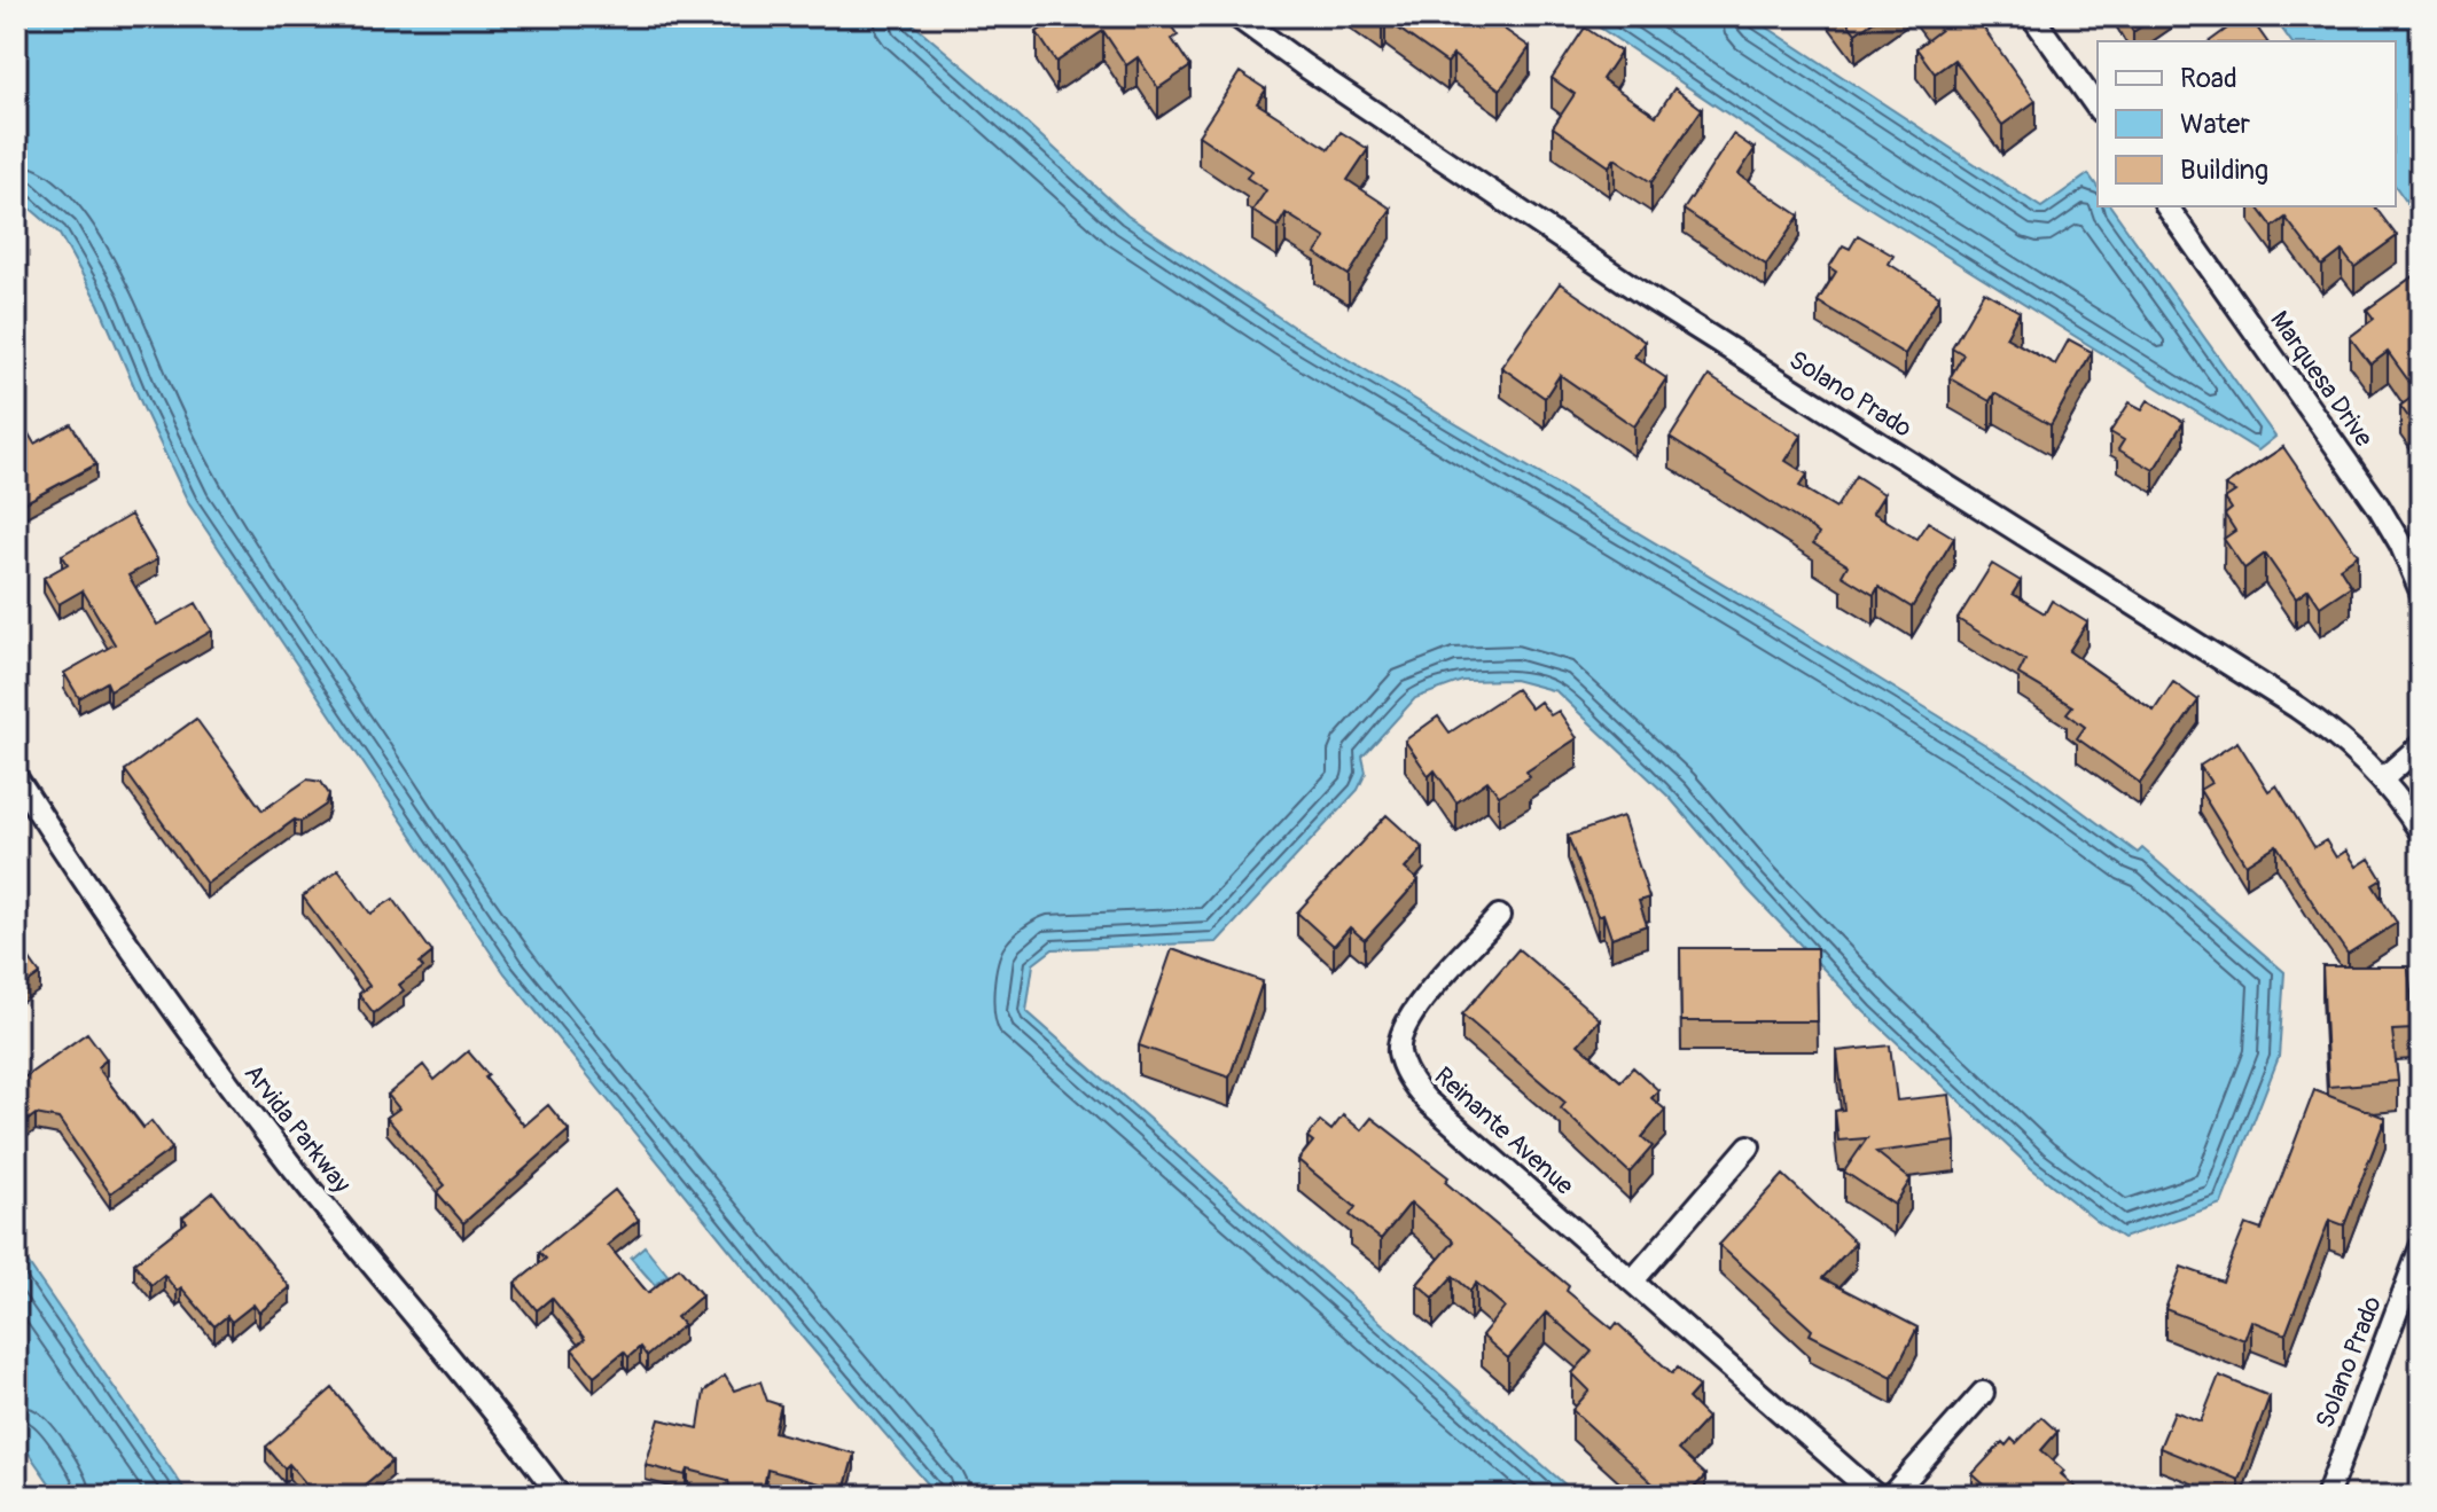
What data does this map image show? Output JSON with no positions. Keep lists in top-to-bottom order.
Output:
{
  "streets": {
    "street": [
      "Marquesa Drive",
      "Solano Prado",
      "Arvida Parkway",
      "Reinante Avenue"
    ]
  },
  "legend": ["Road", "Water", "Building"]
}
